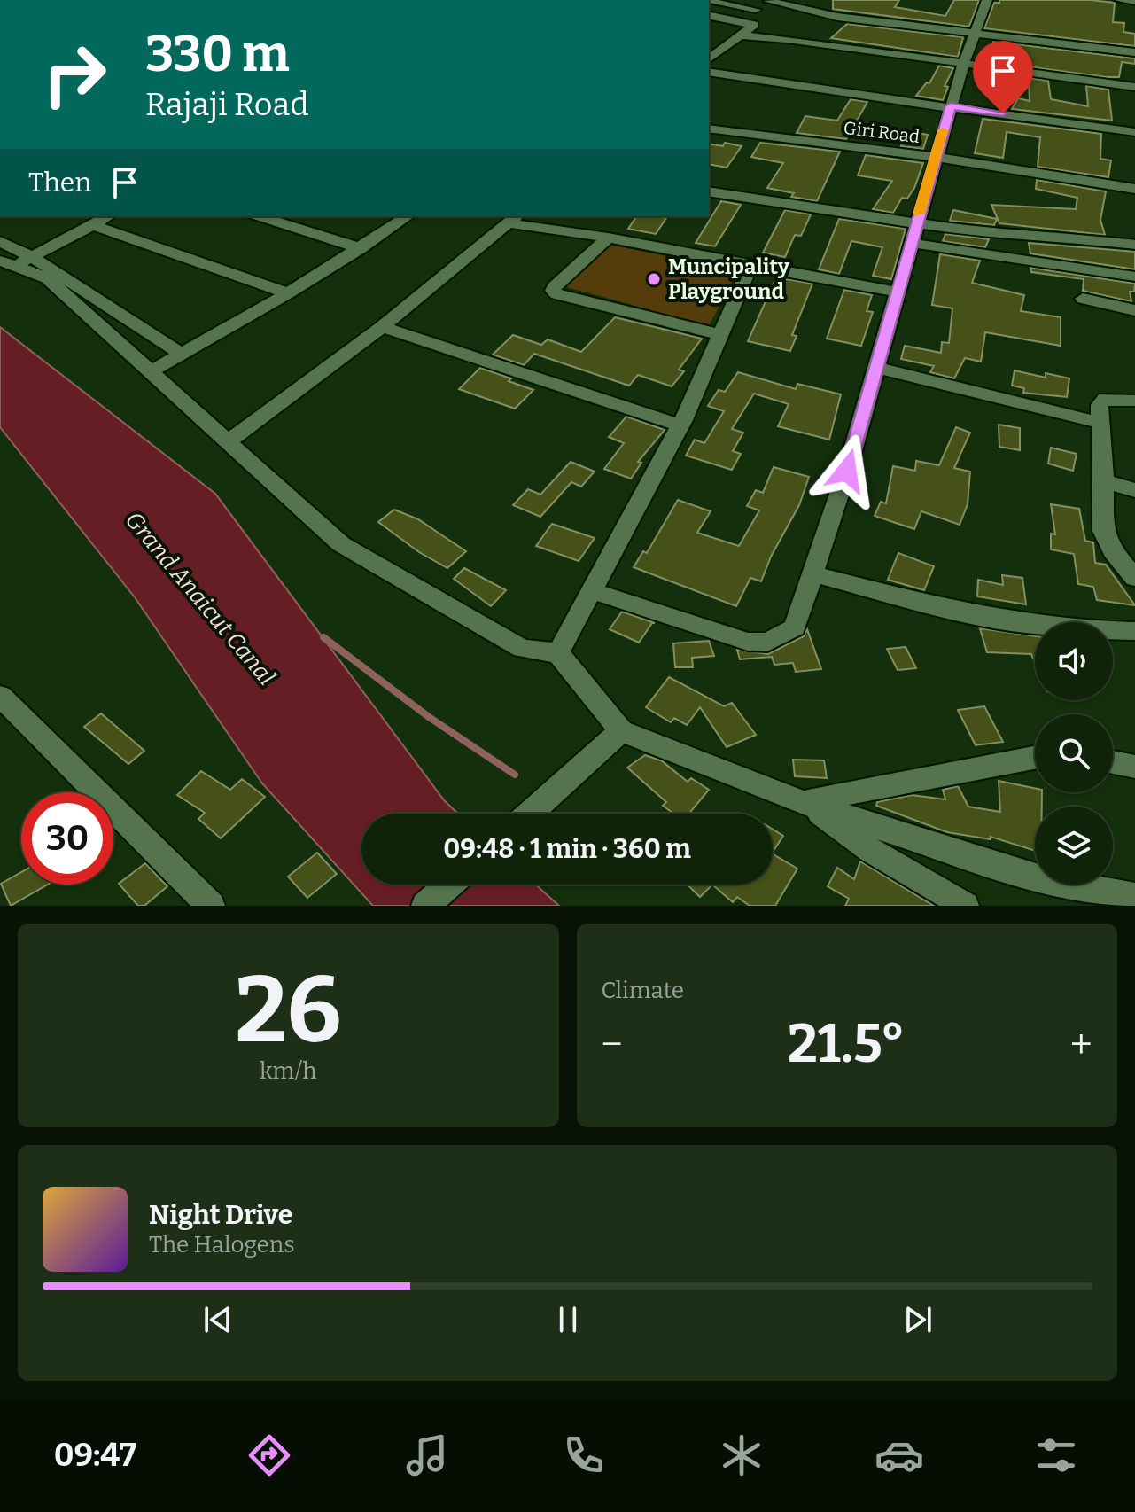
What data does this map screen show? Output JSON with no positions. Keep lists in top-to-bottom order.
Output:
{
  "streets": {
    "street": ["Giri Road"]
  },
  "water": ["Grand Anaicut Canal"],
  "places": ["Muncipality Playground"],
  "page": {
    "turn": ["330 m", "Rajaji Road"],
    "then": "Then",
    "limit": "30",
    "trip": "09:48 · 1 min · 360 m",
    "tile": [
      ["26", "km/h"],
      "Climate"
    ],
    "heat": ["−", "21.5°", "+"],
    "song": ["Night Drive", "The Halogens"],
    "tabs": "09:47"
  }
}
